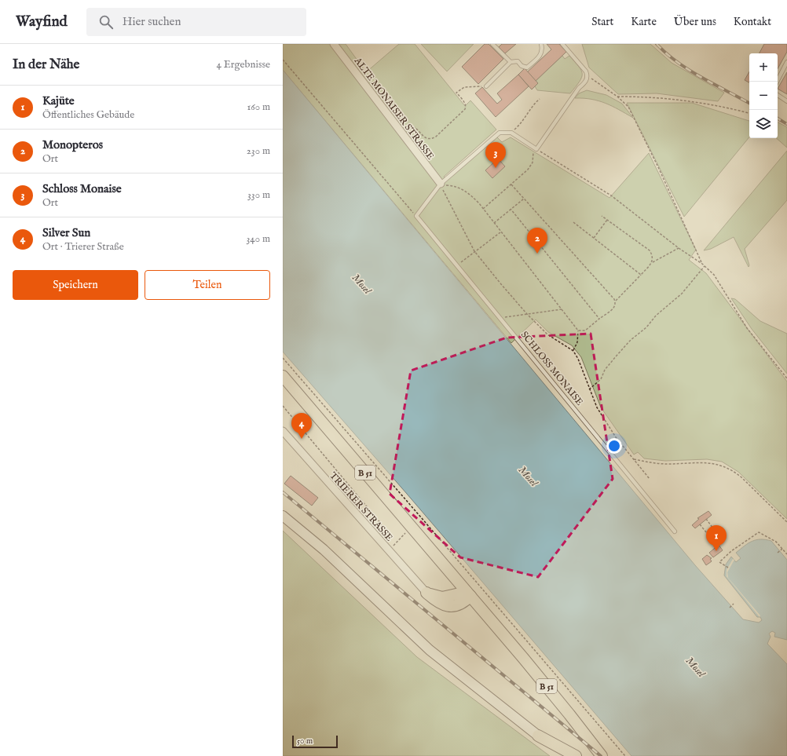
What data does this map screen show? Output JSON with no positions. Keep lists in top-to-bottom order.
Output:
{
  "streets": {
    "main road": ["B 51"],
    "street": ["ALTE MONAISER STRASSE", "TRIERER STRASSE"],
    "lane": ["SCHLOSS MONAISE"]
  },
  "water": ["Mosel"],
  "scale_bar": "50 m",
  "page": {
    "header": "Wayfind",
    "search": "Hier suchen",
    "nav": [
      "Start",
      "Karte",
      "Über uns",
      "Kontakt"
    ],
    "heading": ["In der Nähe", "4 Ergebnisse"],
    "map_buttons": ["+", "−"],
    "list": [
      {
        "mark": "1",
        "name": "Kajüte",
        "note": "Öffentliches Gebäude",
        "value": "160 m"
      },
      {
        "mark": "2",
        "name": "Monopteros",
        "note": "Ort",
        "value": "230 m"
      },
      {
        "mark": "3",
        "name": "Schloss Monaise",
        "note": "Ort",
        "value": "330 m"
      },
      {
        "mark": "4",
        "name": "Silver Sun",
        "note": "Ort · Trierer Straße",
        "value": "340 m"
      }
    ],
    "pins": [
      "3",
      "2",
      "4",
      "1"
    ],
    "buttons": ["Speichern", "Teilen"],
    "scale": "50 m"
  }
}
